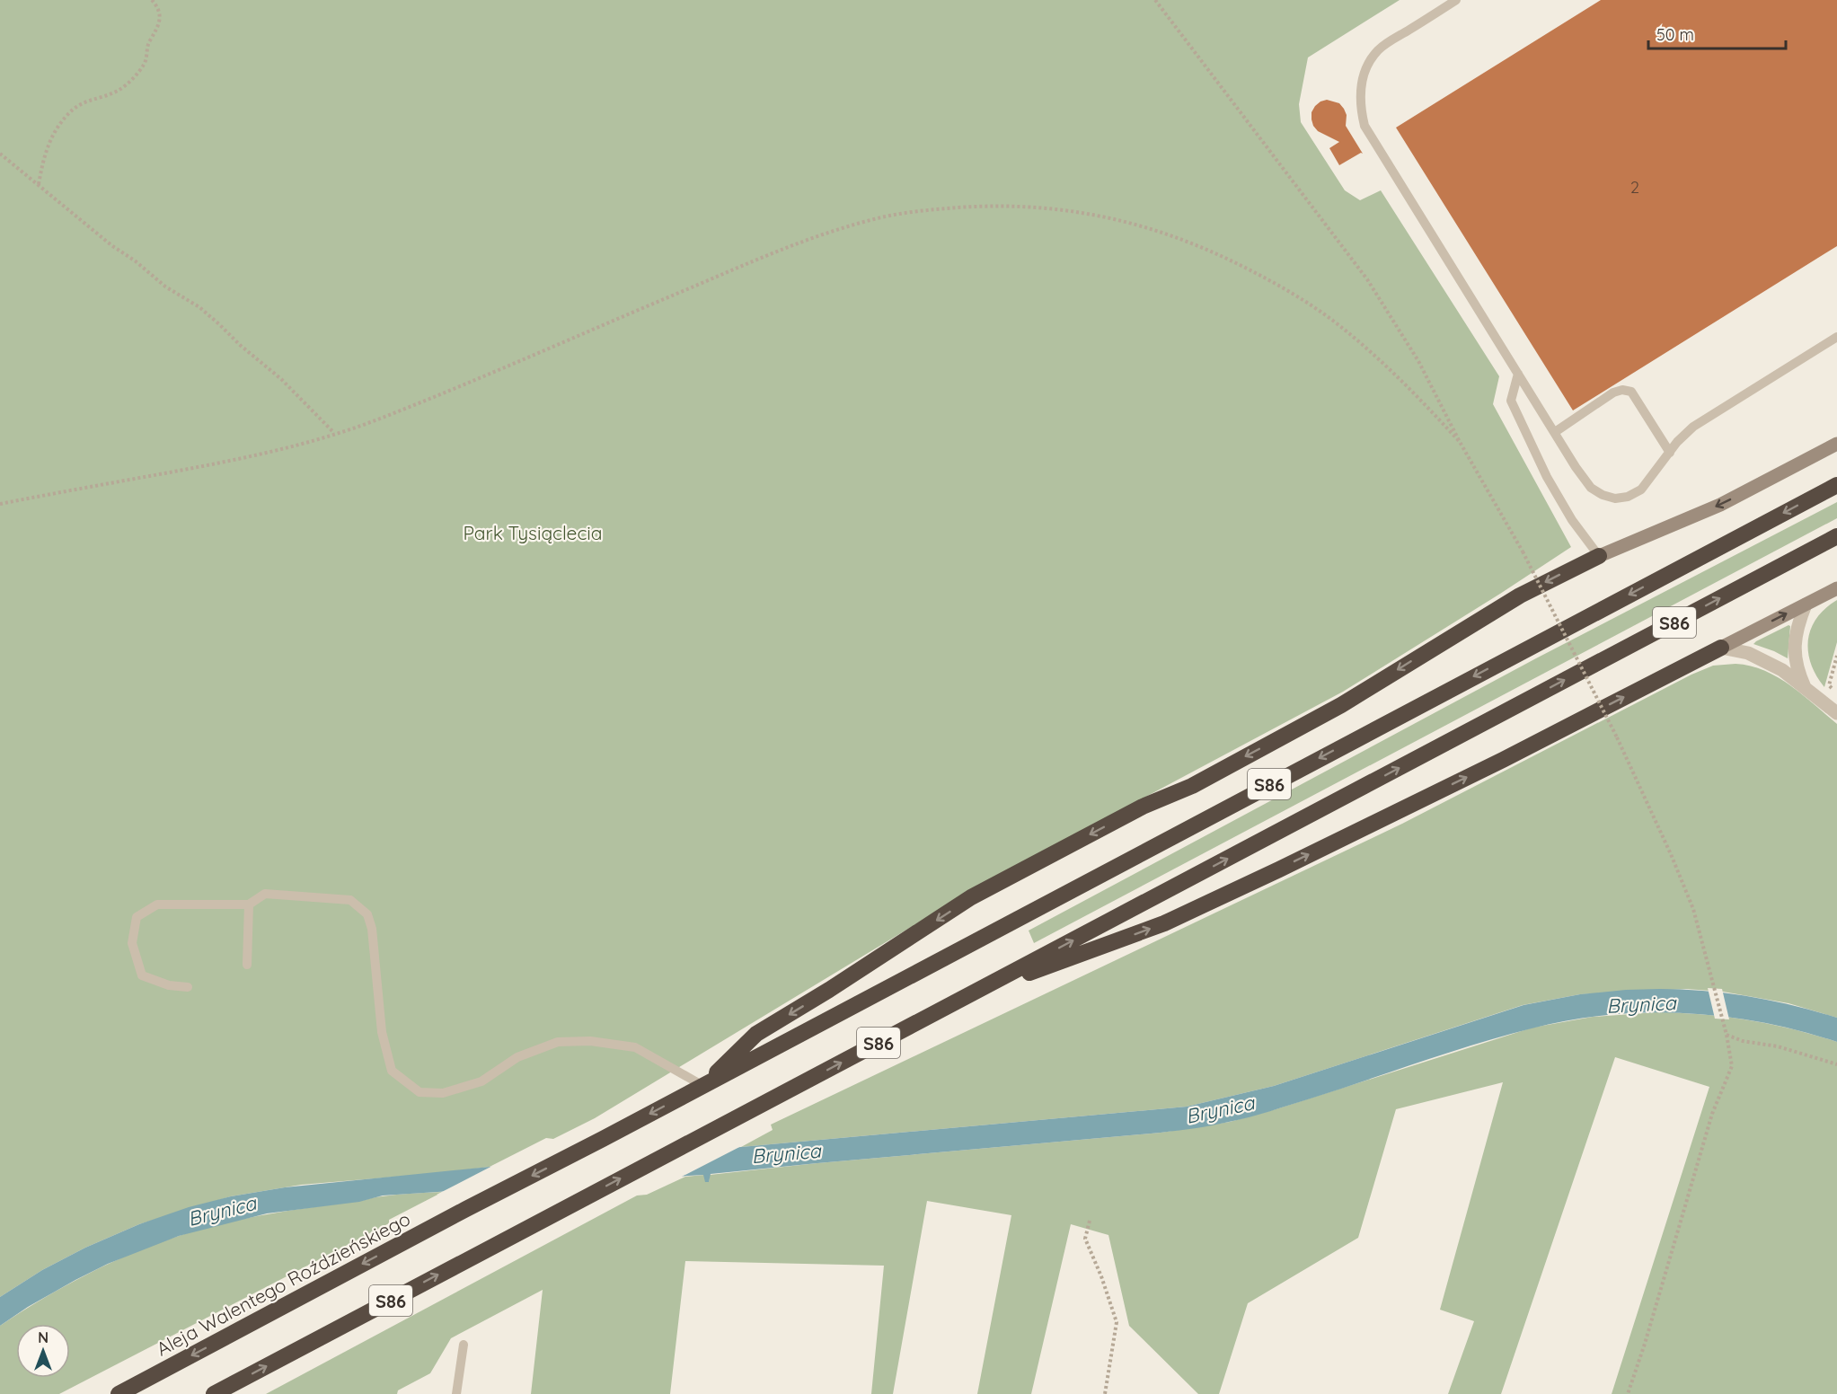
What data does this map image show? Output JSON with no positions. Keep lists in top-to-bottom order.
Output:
{
  "streets": {
    "highway": ["S86", "Aleja Walentego Roździeńskiego"]
  },
  "crossings": [
    ["S86", "Aleja Walentego Roździeńskiego"]
  ],
  "water": ["Brynica"],
  "parks": ["Park Tysiąclecia"],
  "house_numbers": ["2"],
  "scale_bar": "50 m",
  "north": "top"
}
